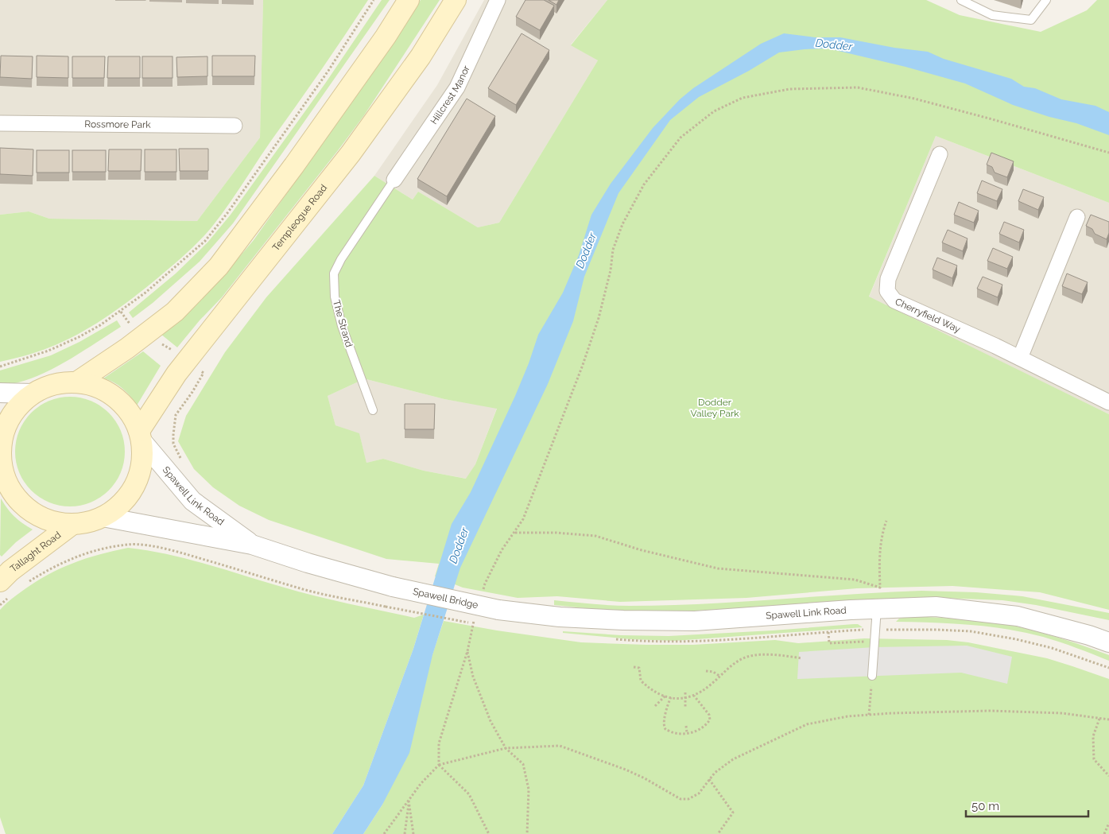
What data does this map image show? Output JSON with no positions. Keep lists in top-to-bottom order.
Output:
{
  "streets": {
    "main road": ["Templeogue Road", "Tallaght Road"],
    "street": [
      "Hillcrest Manor",
      "Rossmore Park",
      "Cherryfield Way",
      "Spawell Link Road",
      "Spawell Bridge"
    ],
    "lane": ["The Strand"]
  },
  "crossings": [
    ["Hillcrest Manor", "The Strand"],
    ["Templeogue Road", "Spawell Link Road"],
    ["Templeogue Road", "Tallaght Road"],
    ["Spawell Link Road", "Tallaght Road"],
    ["Spawell Link Road", "Spawell Bridge"]
  ],
  "water": ["Dodder"],
  "parks": ["Dodder Valley Park"],
  "scale_bar": "50 m"
}
